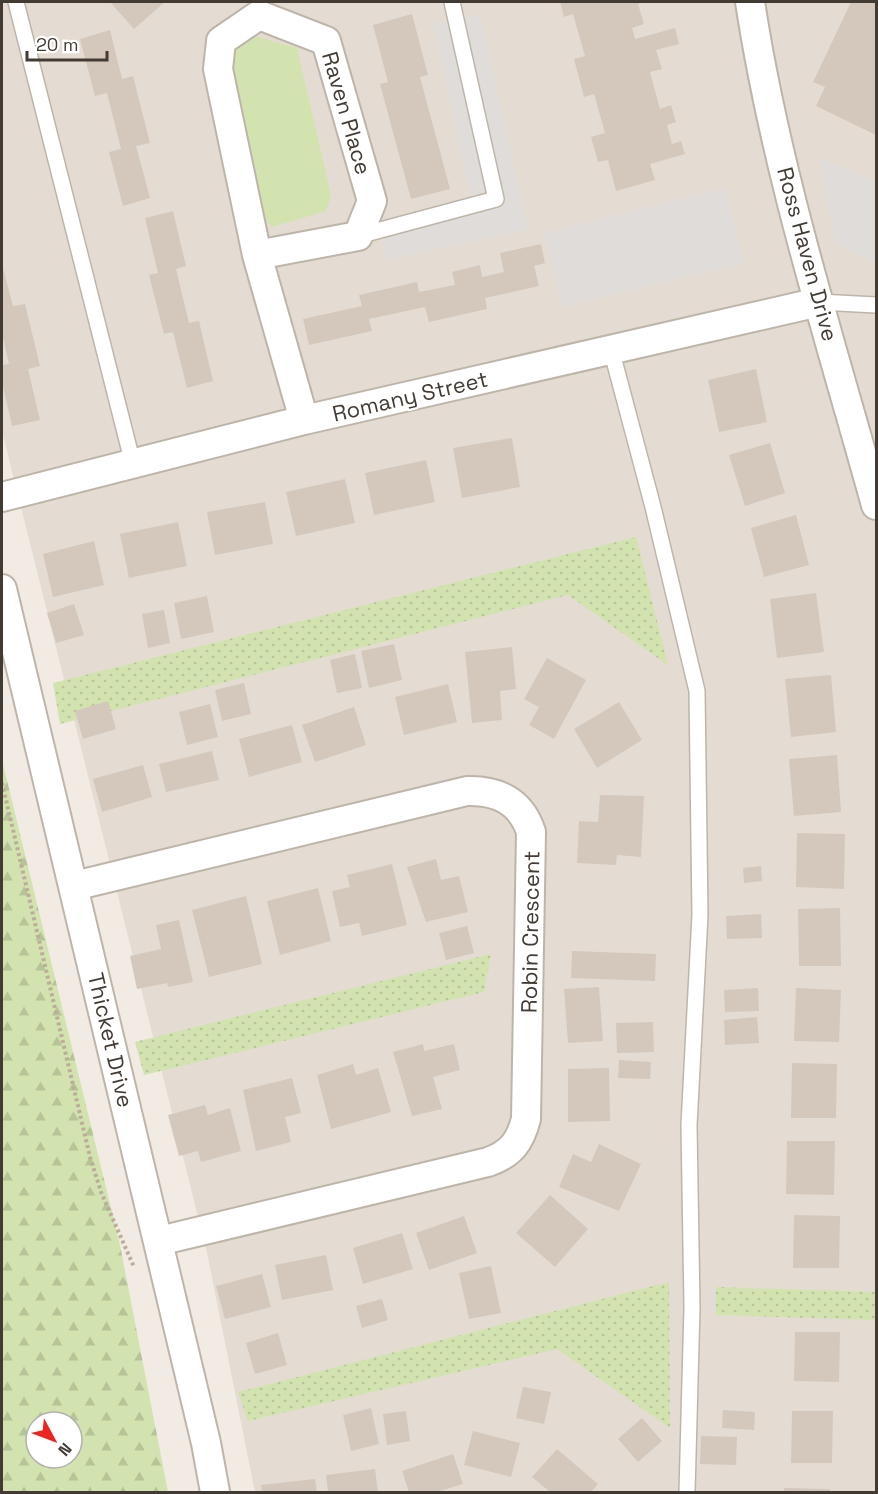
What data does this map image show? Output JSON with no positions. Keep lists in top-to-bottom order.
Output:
{
  "streets": {
    "street": [
      "Raven Place",
      "Ross Haven Drive",
      "Romany Street",
      "Robin Crescent",
      "Thicket Drive"
    ]
  },
  "crossings": [
    ["Raven Place", "Romany Street"],
    ["Ross Haven Drive", "Romany Street"],
    ["Robin Crescent", "Thicket Drive"]
  ],
  "scale_bar": "20 m",
  "north": "bottom right"
}
